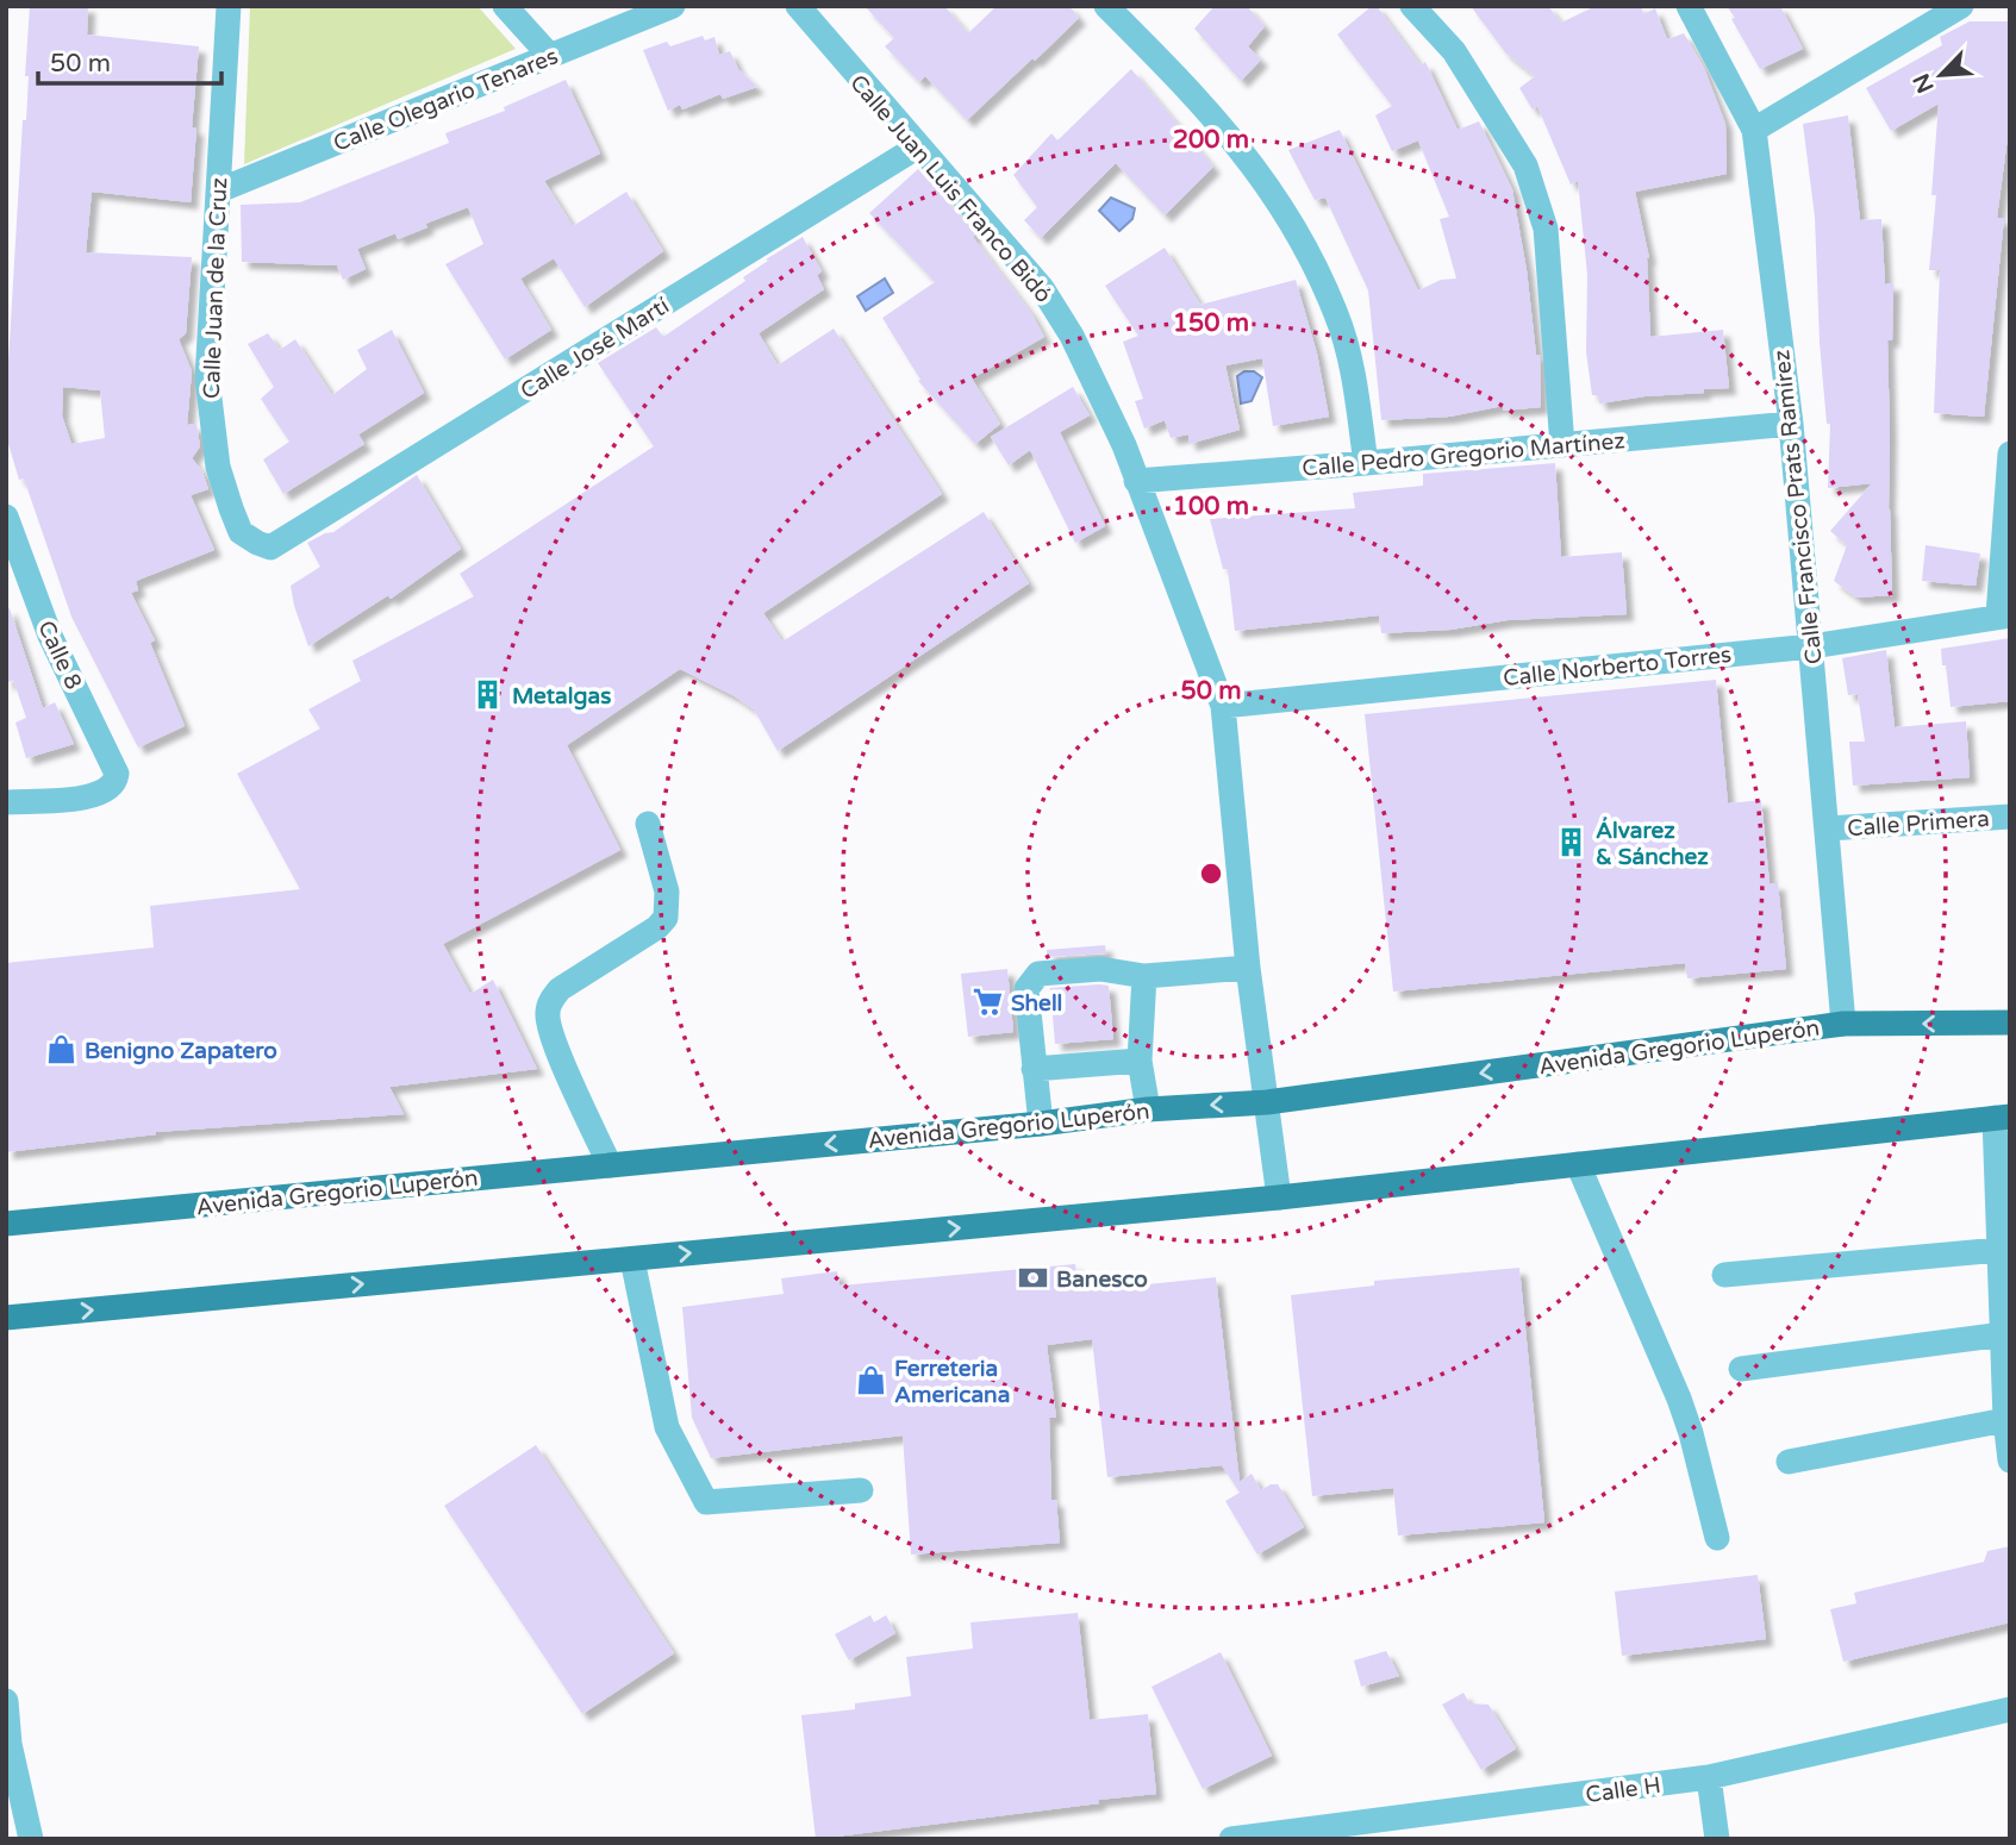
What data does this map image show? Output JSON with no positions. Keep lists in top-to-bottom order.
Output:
{
  "streets": {
    "main road": ["Avenida Gregorio Luperón"],
    "street": [
      "Calle Olegario Tenares",
      "Calle Juan Luis Franco Bidó",
      "Calle Juan de la Cruz",
      "Calle José Martí",
      "Calle Pedro Gregorio Martínez",
      "Calle Francisco Prats Ramírez",
      "Calle 8",
      "Calle Norberto Torres",
      "Calle Primera",
      "Calle H"
    ]
  },
  "crossings": [
    ["Calle Olegario Tenares", "Calle Juan de la Cruz"],
    ["Calle Juan Luis Franco Bidó", "Calle José Martí"],
    ["Calle Juan Luis Franco Bidó", "Calle Pedro Gregorio Martínez"],
    ["Calle Juan Luis Franco Bidó", "Calle Norberto Torres"],
    ["Calle Juan Luis Franco Bidó", "Avenida Gregorio Luperón"],
    ["Calle Juan de la Cruz", "Calle José Martí"],
    ["Calle Pedro Gregorio Martínez", "Calle Francisco Prats Ramírez"],
    ["Calle Francisco Prats Ramírez", "Calle Norberto Torres"],
    ["Calle Francisco Prats Ramírez", "Calle Primera"],
    ["Calle Francisco Prats Ramírez", "Avenida Gregorio Luperón"]
  ],
  "places": {
    "building": ["Metalgas", "Álvarez & Sánchez"],
    "supermarket": ["Shell"],
    "shop": ["Benigno Zapatero", "Ferreteria Americana"],
    "bank": ["Banesco"]
  },
  "scale_bar": "50 m",
  "north": "bottom left",
  "rings": [
    "200 m",
    "150 m",
    "100 m",
    "50 m"
  ]
}
